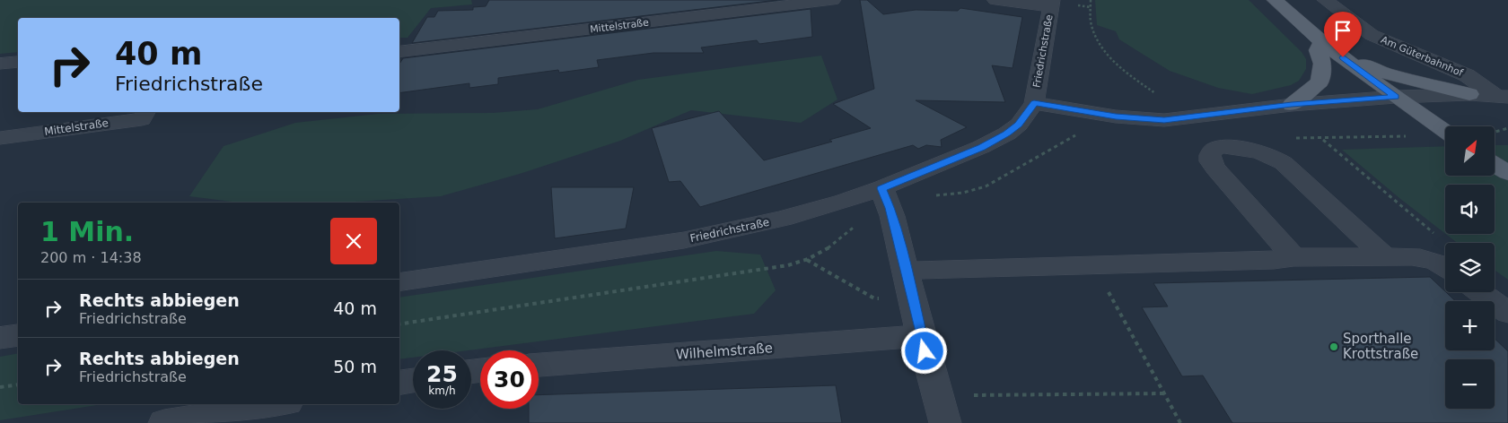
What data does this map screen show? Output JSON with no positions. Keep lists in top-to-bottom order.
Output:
{
  "streets": {
    "street": [
      "Mittelstraße",
      "Friedrichstraße",
      "Am Güterbahnhof",
      "Wilhelmstraße"
    ]
  },
  "crossings": [
    ["Friedrichstraße", "Am Güterbahnhof"]
  ],
  "places": ["Sporthalle Krottstraße"],
  "north": "top right",
  "page": {
    "turn": ["40 m", "Friedrichstraße"],
    "map_buttons": ["+", "−"],
    "heading": ["1 Min.", "200 m · 14:38"],
    "list": [
      {
        "name": "Rechts abbiegen",
        "note": "Friedrichstraße",
        "value": "40 m"
      },
      {
        "name": "Rechts abbiegen",
        "note": "Friedrichstraße",
        "value": "50 m"
      }
    ],
    "speed": "25 km/h",
    "limit": "30"
  }
}
